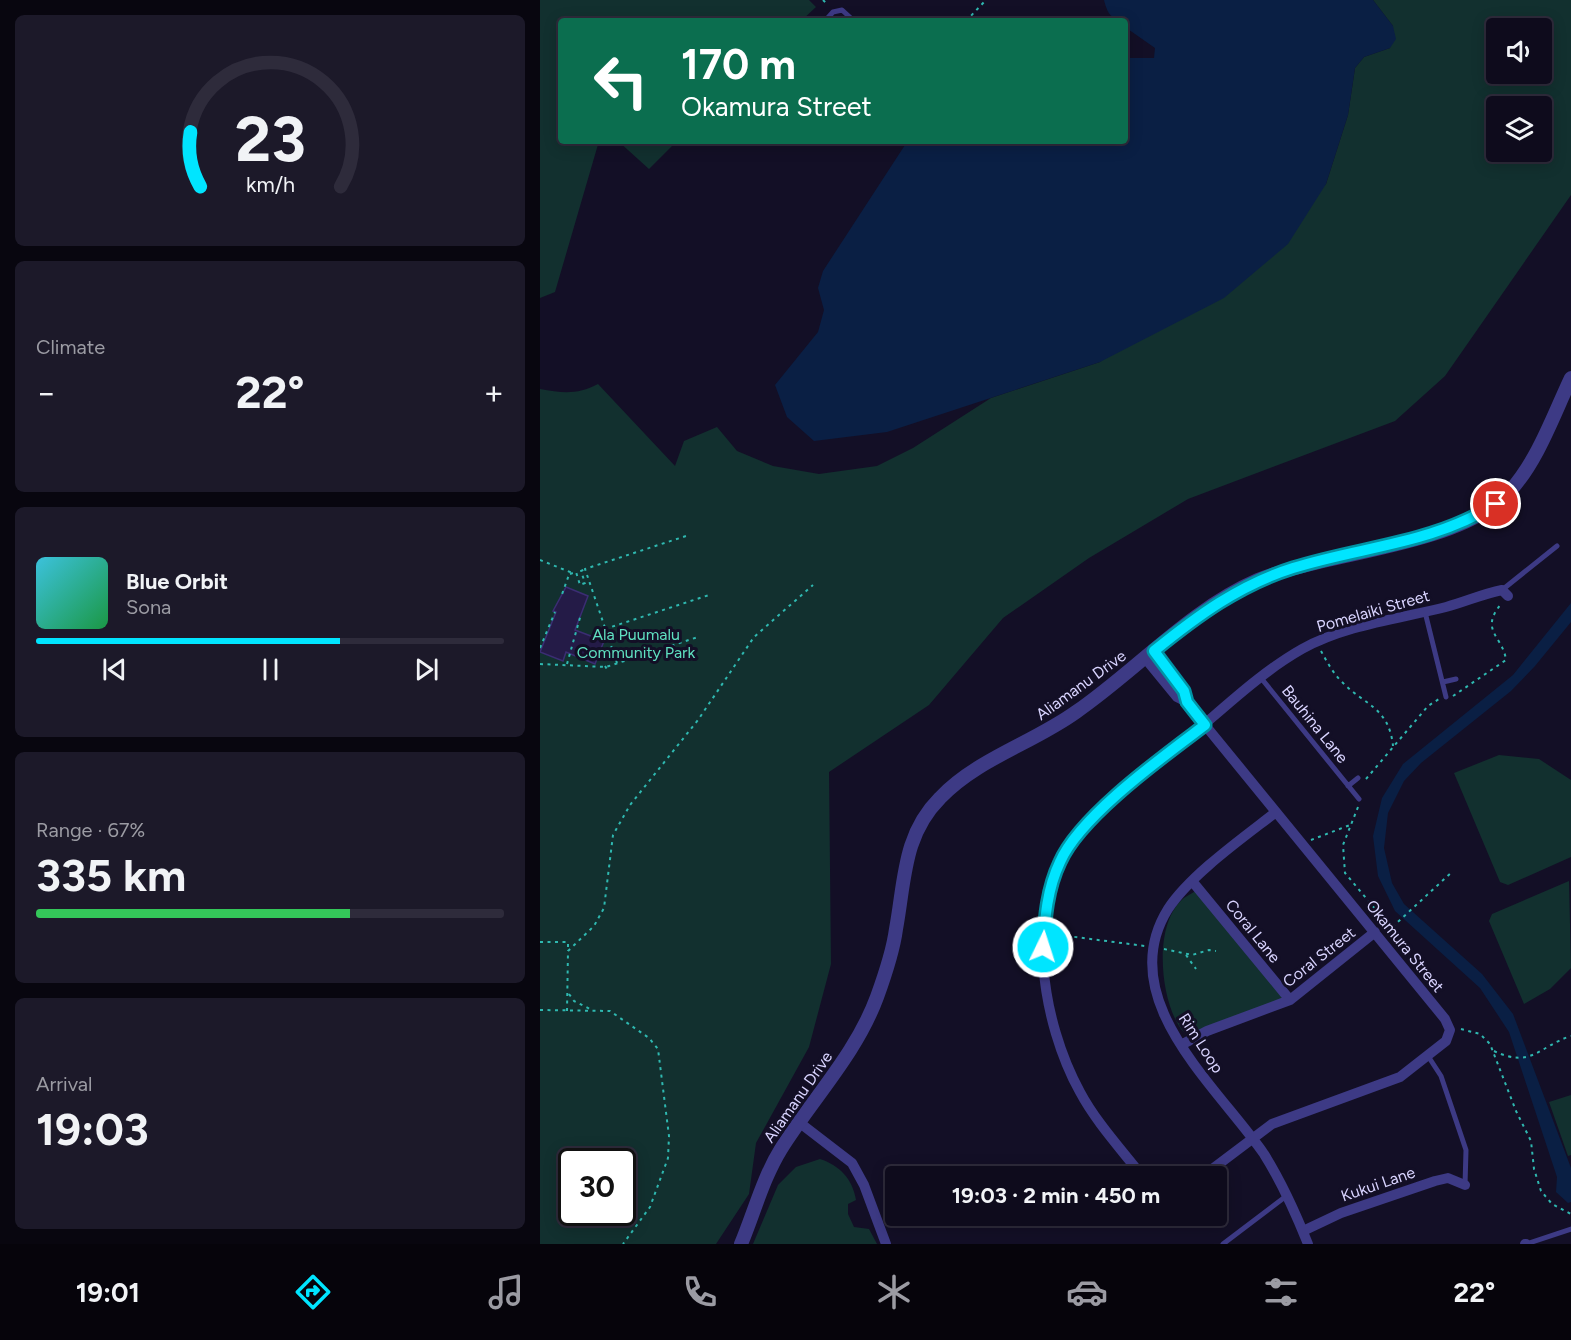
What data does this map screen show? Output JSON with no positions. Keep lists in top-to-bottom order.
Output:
{
  "streets": {
    "street": [
      "Pomelaiki Street",
      "Aliamanu Drive",
      "Coral Lane",
      "Okamura Street",
      "Coral Street",
      "Rim Loop",
      "Kukui Lane"
    ],
    "lane": ["Bauhina Lane"]
  },
  "crossings": [
    ["Pomelaiki Street", "Bauhina Lane"],
    ["Pomelaiki Street", "Okamura Street"],
    ["Aliamanu Drive", "Okamura Street"],
    ["Coral Lane", "Coral Street"],
    ["Coral Lane", "Rim Loop"],
    ["Okamura Street", "Coral Street"],
    ["Okamura Street", "Rim Loop"],
    ["Coral Street", "Rim Loop"],
    ["Rim Loop", "Kukui Lane"]
  ],
  "parks": ["Ala Puumalu Community Park"],
  "page": {
    "turn": ["170 m", "Okamura Street"],
    "tile": [
      "Climate",
      ["Range · 67%", "335 km"],
      ["Arrival", "19:03"]
    ],
    "heat": ["−", "22°", "+"],
    "song": ["Blue Orbit", "Sona"],
    "limit": "30",
    "trip": "19:03 · 2 min · 450 m",
    "tabs": ["19:01", "22°"],
    "gauge": ["23", "km/h"]
  }
}
